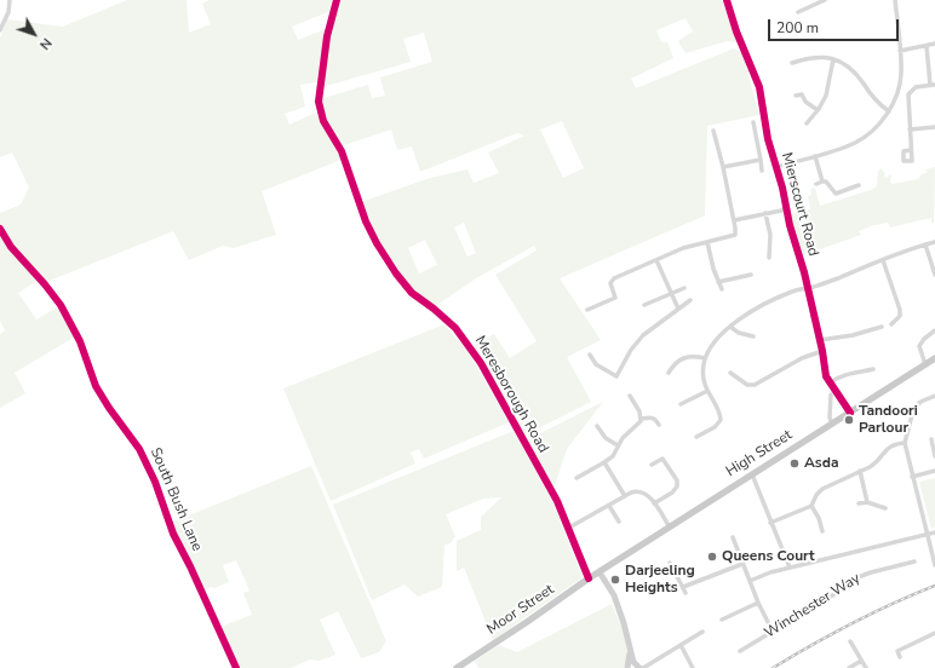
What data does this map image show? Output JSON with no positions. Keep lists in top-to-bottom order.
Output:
{
  "streets": {
    "main road": ["High Street", "Moor Street"],
    "street": [
      "Mierscourt Road",
      "Meresborough Road",
      "South Bush Lane",
      "Winchester Way"
    ]
  },
  "crossings": [
    ["Mierscourt Road", "High Street"],
    ["Meresborough Road", "Moor Street"],
    ["High Street", "Moor Street"]
  ],
  "places": [
    "Tandoori Parlour",
    "Asda",
    "Queens Court",
    "Darjeeling Heights"
  ],
  "scale_bar": "200 m",
  "north": "bottom right"
}
